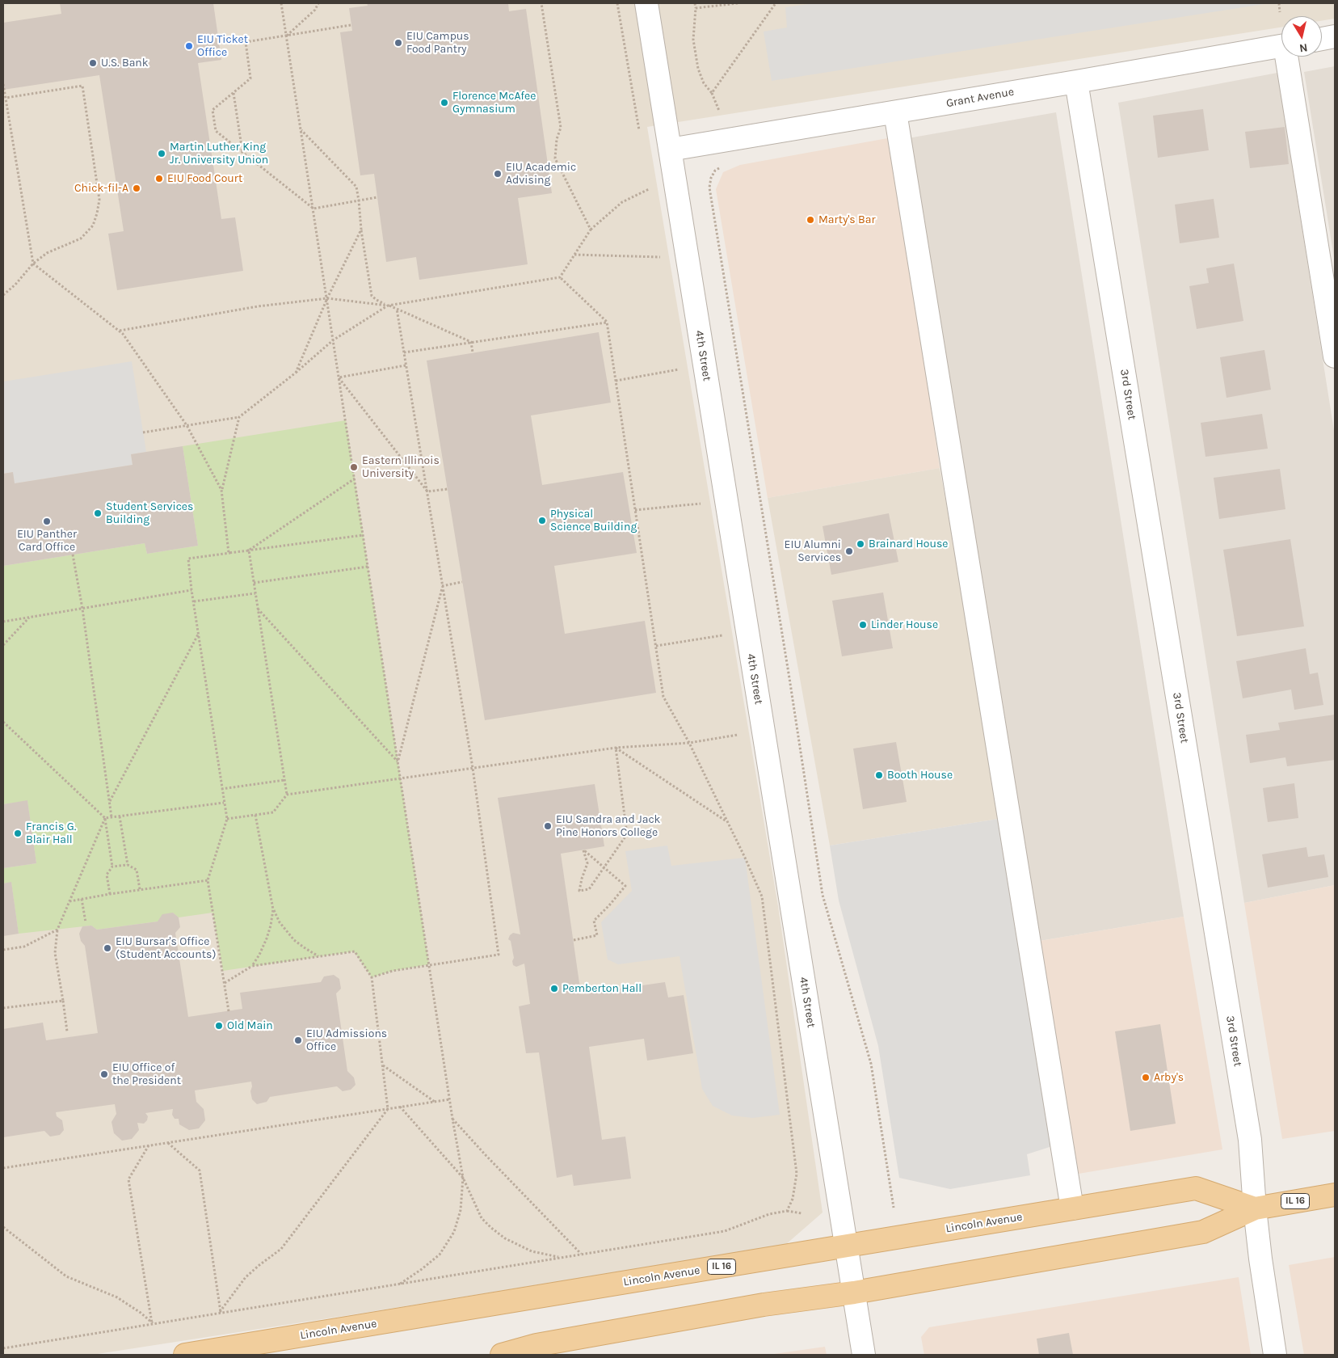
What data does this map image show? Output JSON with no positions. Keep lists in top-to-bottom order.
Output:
{
  "streets": {
    "main road": ["IL 16", "Lincoln Avenue"],
    "street": ["Grant Avenue", "4th Street", "3rd Street"]
  },
  "crossings": [
    ["Grant Avenue", "4th Street"],
    ["Grant Avenue", "3rd Street"],
    ["4th Street", "Lincoln Avenue"],
    ["3rd Street", "Lincoln Avenue"]
  ],
  "places": [
    "EIU Campus Food Pantry",
    "EIU Ticket Office",
    "U.S. Bank",
    "Florence McAfee Gymnasium",
    "Martin Luther King Jr. University Union",
    "EIU Academic Advising",
    "EIU Food Court",
    "Chick-fil-A",
    "Marty's Bar",
    "Eastern Illinois University",
    "Student Services Building",
    "Physical Science Building",
    "EIU Panther Card Office",
    "Brainard House",
    "EIU Alumni Services",
    "Linder House",
    "Booth House",
    "EIU Sandra and Jack Pine Honors College",
    "Francis G. Blair Hall",
    "EIU Bursar's Office (Student Accounts)",
    "Pemberton Hall",
    "Old Main",
    "EIU Admissions Office",
    "EIU Office of the President",
    "Arby's"
  ],
  "north": "bottom"
}
